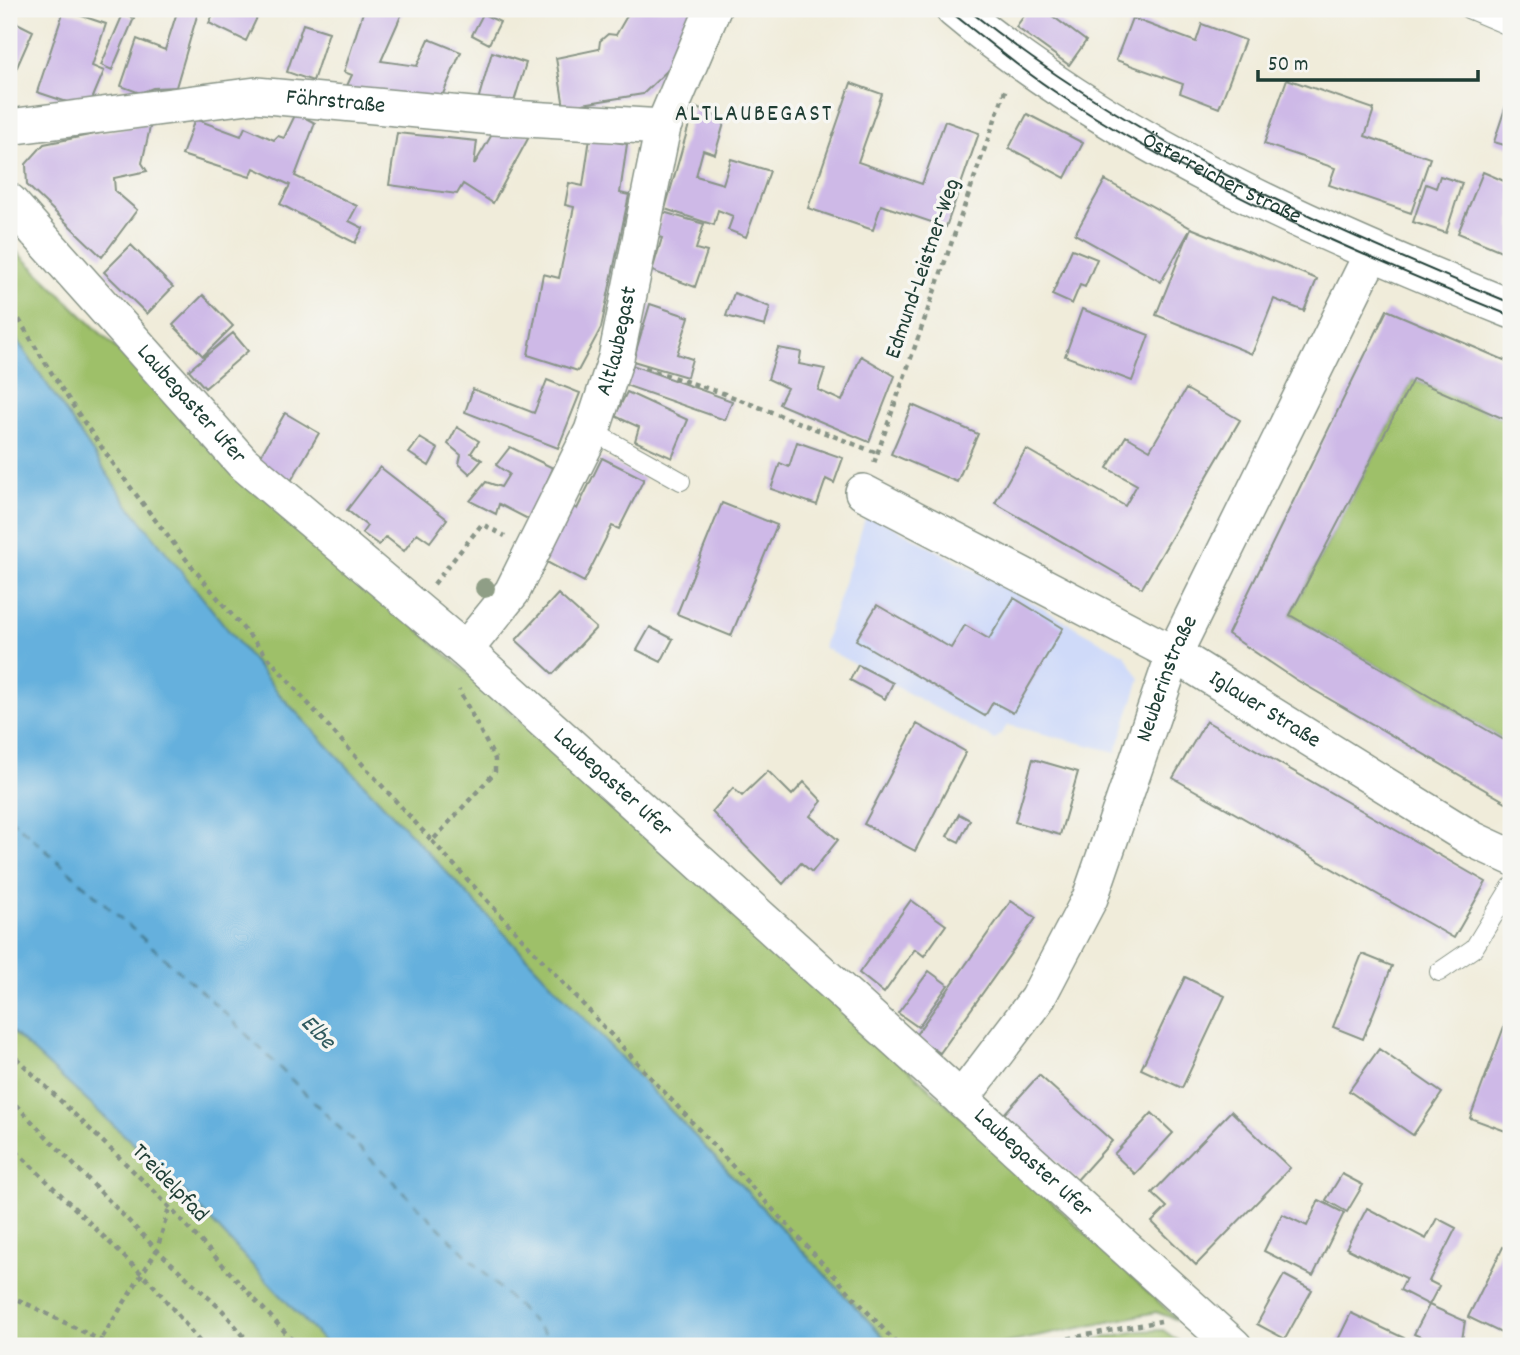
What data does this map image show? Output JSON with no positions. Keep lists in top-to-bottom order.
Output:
{
  "streets": {
    "main road": ["Österreicher Straße"],
    "street": [
      "Fährstraße",
      "Altlaubegast",
      "Laubegaster Ufer",
      "Neuberinstraße",
      "Iglauer Straße"
    ],
    "path": ["Edmund-Leistner-Weg", "Treidelpfad"]
  },
  "crossings": [
    ["Fährstraße", "Altlaubegast"],
    ["Österreicher Straße", "Edmund-Leistner-Weg"],
    ["Österreicher Straße", "Neuberinstraße"],
    ["Edmund-Leistner-Weg", "Iglauer Straße"],
    ["Altlaubegast", "Laubegaster Ufer"],
    ["Laubegaster Ufer", "Neuberinstraße"],
    ["Neuberinstraße", "Iglauer Straße"]
  ],
  "districts": ["ALTLAUBEGAST"],
  "water": ["Elbe"],
  "scale_bar": "50 m"
}
